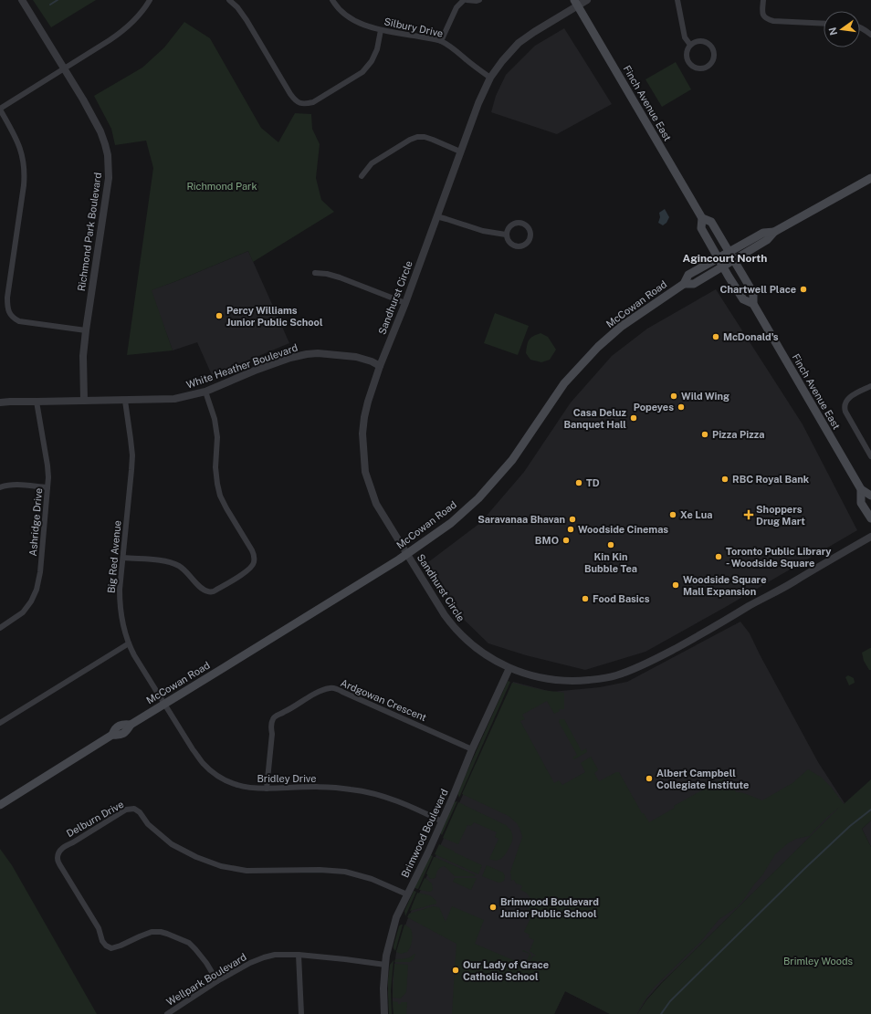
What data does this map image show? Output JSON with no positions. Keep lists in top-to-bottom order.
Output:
{
  "streets": {
    "main road": ["Finch Avenue East", "McCowan Road"],
    "street": [
      "Silbury Drive",
      "Richmond Park Boulevard",
      "Sandhurst Circle",
      "White Heather Boulevard",
      "Ashridge Drive",
      "Big Red Avenue",
      "Ardgowan Crescent",
      "Bridley Drive",
      "Delburn Drive",
      "Brimwood Boulevard",
      "Wellpark Boulevard"
    ]
  },
  "crossings": [
    ["Silbury Drive", "Sandhurst Circle"],
    ["Finch Avenue East", "Sandhurst Circle"],
    ["Finch Avenue East", "McCowan Road"],
    ["Richmond Park Boulevard", "White Heather Boulevard"],
    ["Sandhurst Circle", "McCowan Road"],
    ["Sandhurst Circle", "White Heather Boulevard"],
    ["Sandhurst Circle", "Brimwood Boulevard"],
    ["McCowan Road", "Big Red Avenue"],
    ["McCowan Road", "Bridley Drive"],
    ["White Heather Boulevard", "Ashridge Drive"],
    ["White Heather Boulevard", "Big Red Avenue"],
    ["Big Red Avenue", "Bridley Drive"],
    ["Ardgowan Crescent", "Bridley Drive"],
    ["Ardgowan Crescent", "Brimwood Boulevard"],
    ["Bridley Drive", "Brimwood Boulevard"],
    ["Delburn Drive", "Brimwood Boulevard"],
    ["Delburn Drive", "Wellpark Boulevard"],
    ["Brimwood Boulevard", "Wellpark Boulevard"]
  ],
  "districts": ["Agincourt North"],
  "parks": ["Richmond Park", "Brimley Woods"],
  "places": {
    "other": [
      "Chartwell Place",
      "Percy Williams Junior Public School",
      "McDonald's",
      "Wild Wing",
      "Popeyes",
      "Casa Deluz Banquet Hall",
      "Pizza Pizza",
      "RBC Royal Bank",
      "TD",
      "Xe Lua",
      "Saravanaa Bhavan",
      "Woodside Cinemas",
      "BMO",
      "Kin Kin Bubble Tea",
      "Toronto Public Library - Woodside Square",
      "Woodside Square Mall Expansion",
      "Food Basics",
      "Albert Campbell Collegiate Institute",
      "Brimwood Boulevard Junior Public School",
      "Our Lady of Grace Catholic School"
    ],
    "health": ["Shoppers Drug Mart"]
  },
  "north": "left"
}
